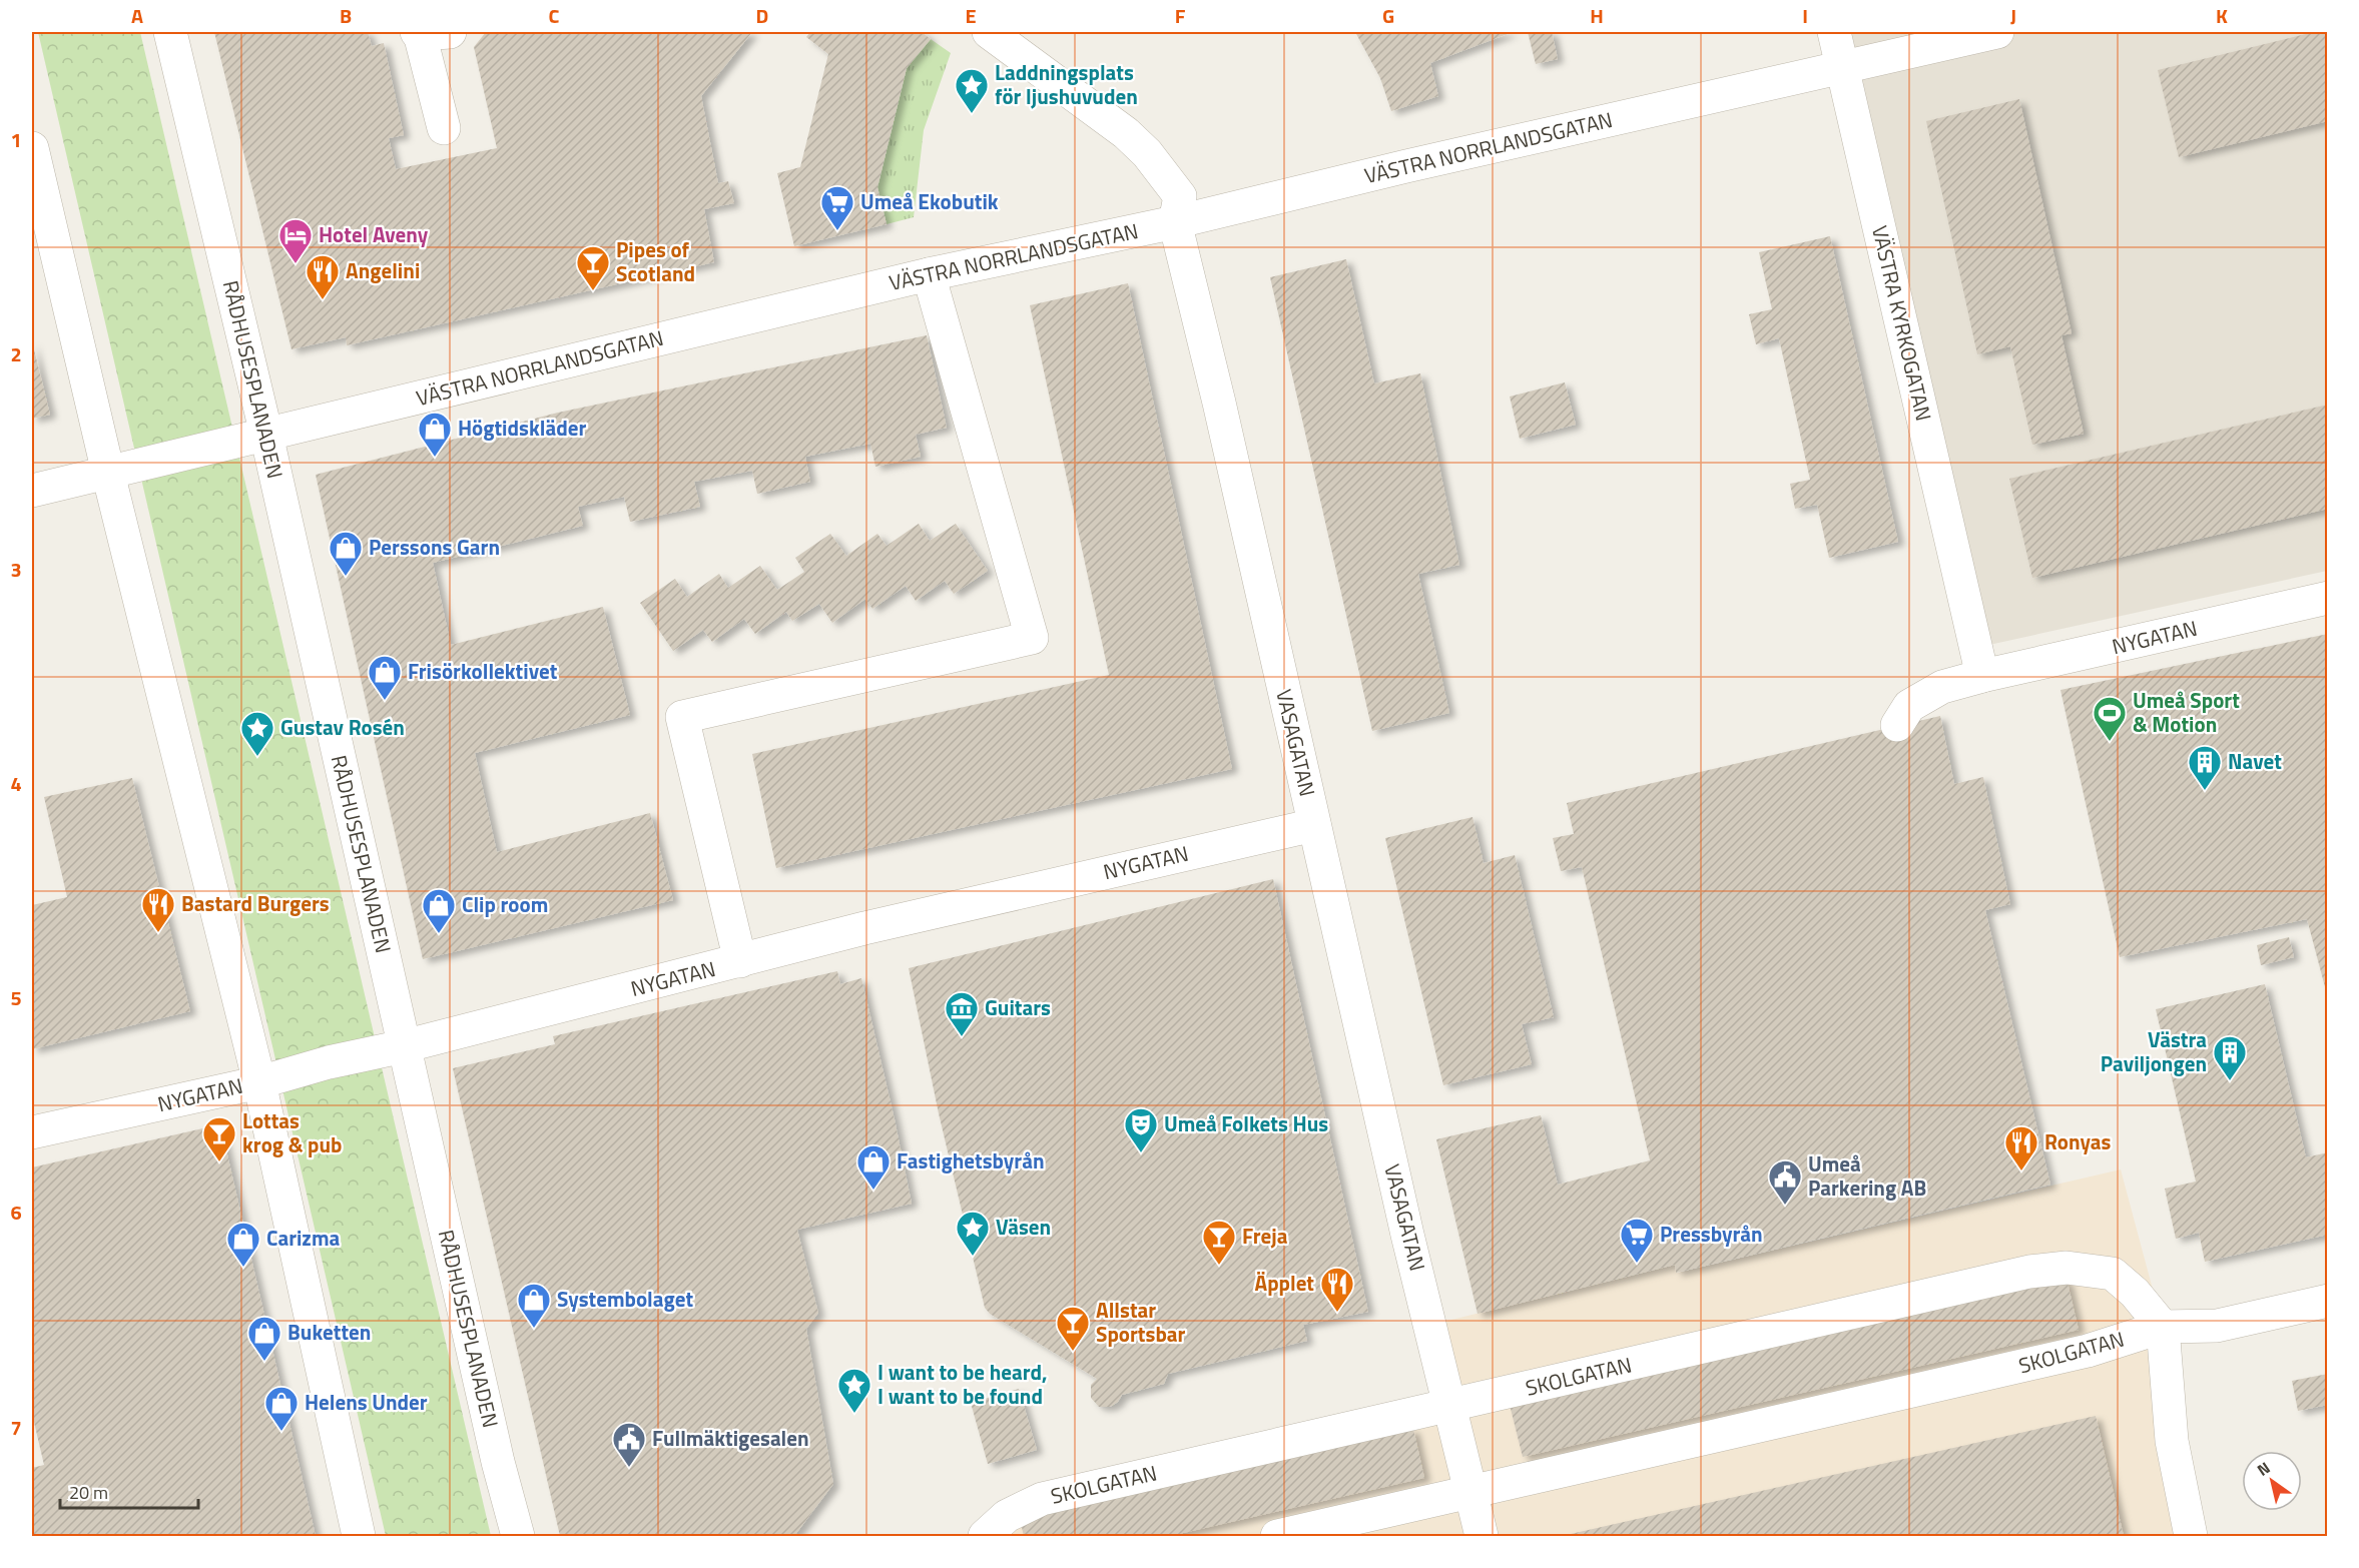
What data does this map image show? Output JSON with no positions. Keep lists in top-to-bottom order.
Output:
{
  "streets": {
    "street": [
      "VÄSTRA NORRLANDSGATAN",
      "VÄSTRA KYRKOGATAN",
      "RÅDHUSESPLANADEN",
      "NYGATAN",
      "VASAGATAN",
      "SKOLGATAN"
    ]
  },
  "crossings": [
    ["VÄSTRA NORRLANDSGATAN", "VÄSTRA KYRKOGATAN"],
    ["VÄSTRA NORRLANDSGATAN", "RÅDHUSESPLANADEN"],
    ["VÄSTRA NORRLANDSGATAN", "VASAGATAN"],
    ["VÄSTRA KYRKOGATAN", "NYGATAN"],
    ["RÅDHUSESPLANADEN", "NYGATAN"],
    ["NYGATAN", "VASAGATAN"],
    ["VASAGATAN", "SKOLGATAN"]
  ],
  "places": {
    "place": [
      "Laddningsplats för ljushuvuden",
      "Gustav Rosén",
      "Väsen",
      "I want to be heard, I want to be found"
    ],
    "supermarket": ["Umeå Ekobutik", "Pressbyrån"],
    "hotel": ["Hotel Aveny"],
    "bar": [
      "Pipes of Scotland",
      "Lottas krog & pub",
      "Freja",
      "Allstar Sportsbar"
    ],
    "restaurant": [
      "Angelini",
      "Bastard Burgers",
      "Ronyas",
      "Äpplet"
    ],
    "shop": [
      "Högtidskläder",
      "Perssons Garn",
      "Frisörkollektivet",
      "Clip room",
      "Fastighetsbyrån",
      "Carizma",
      "Systembolaget",
      "Buketten",
      "Helens Under"
    ],
    "sports": ["Umeå Sport & Motion"],
    "building": ["Navet", "Västra Paviljongen"],
    "museum": ["Guitars"],
    "theatre": ["Umeå Folkets Hus"],
    "public building": ["Umeå Parkering AB", "Fullmäktigesalen"]
  },
  "scale_bar": "20 m",
  "north": "top left",
  "grid": {
    "columns": [
      "A",
      "B",
      "C",
      "D",
      "E",
      "F",
      "G",
      "H",
      "I",
      "J",
      "K"
    ],
    "rows": [
      "1",
      "2",
      "3",
      "4",
      "5",
      "6",
      "7"
    ]
  }
}
